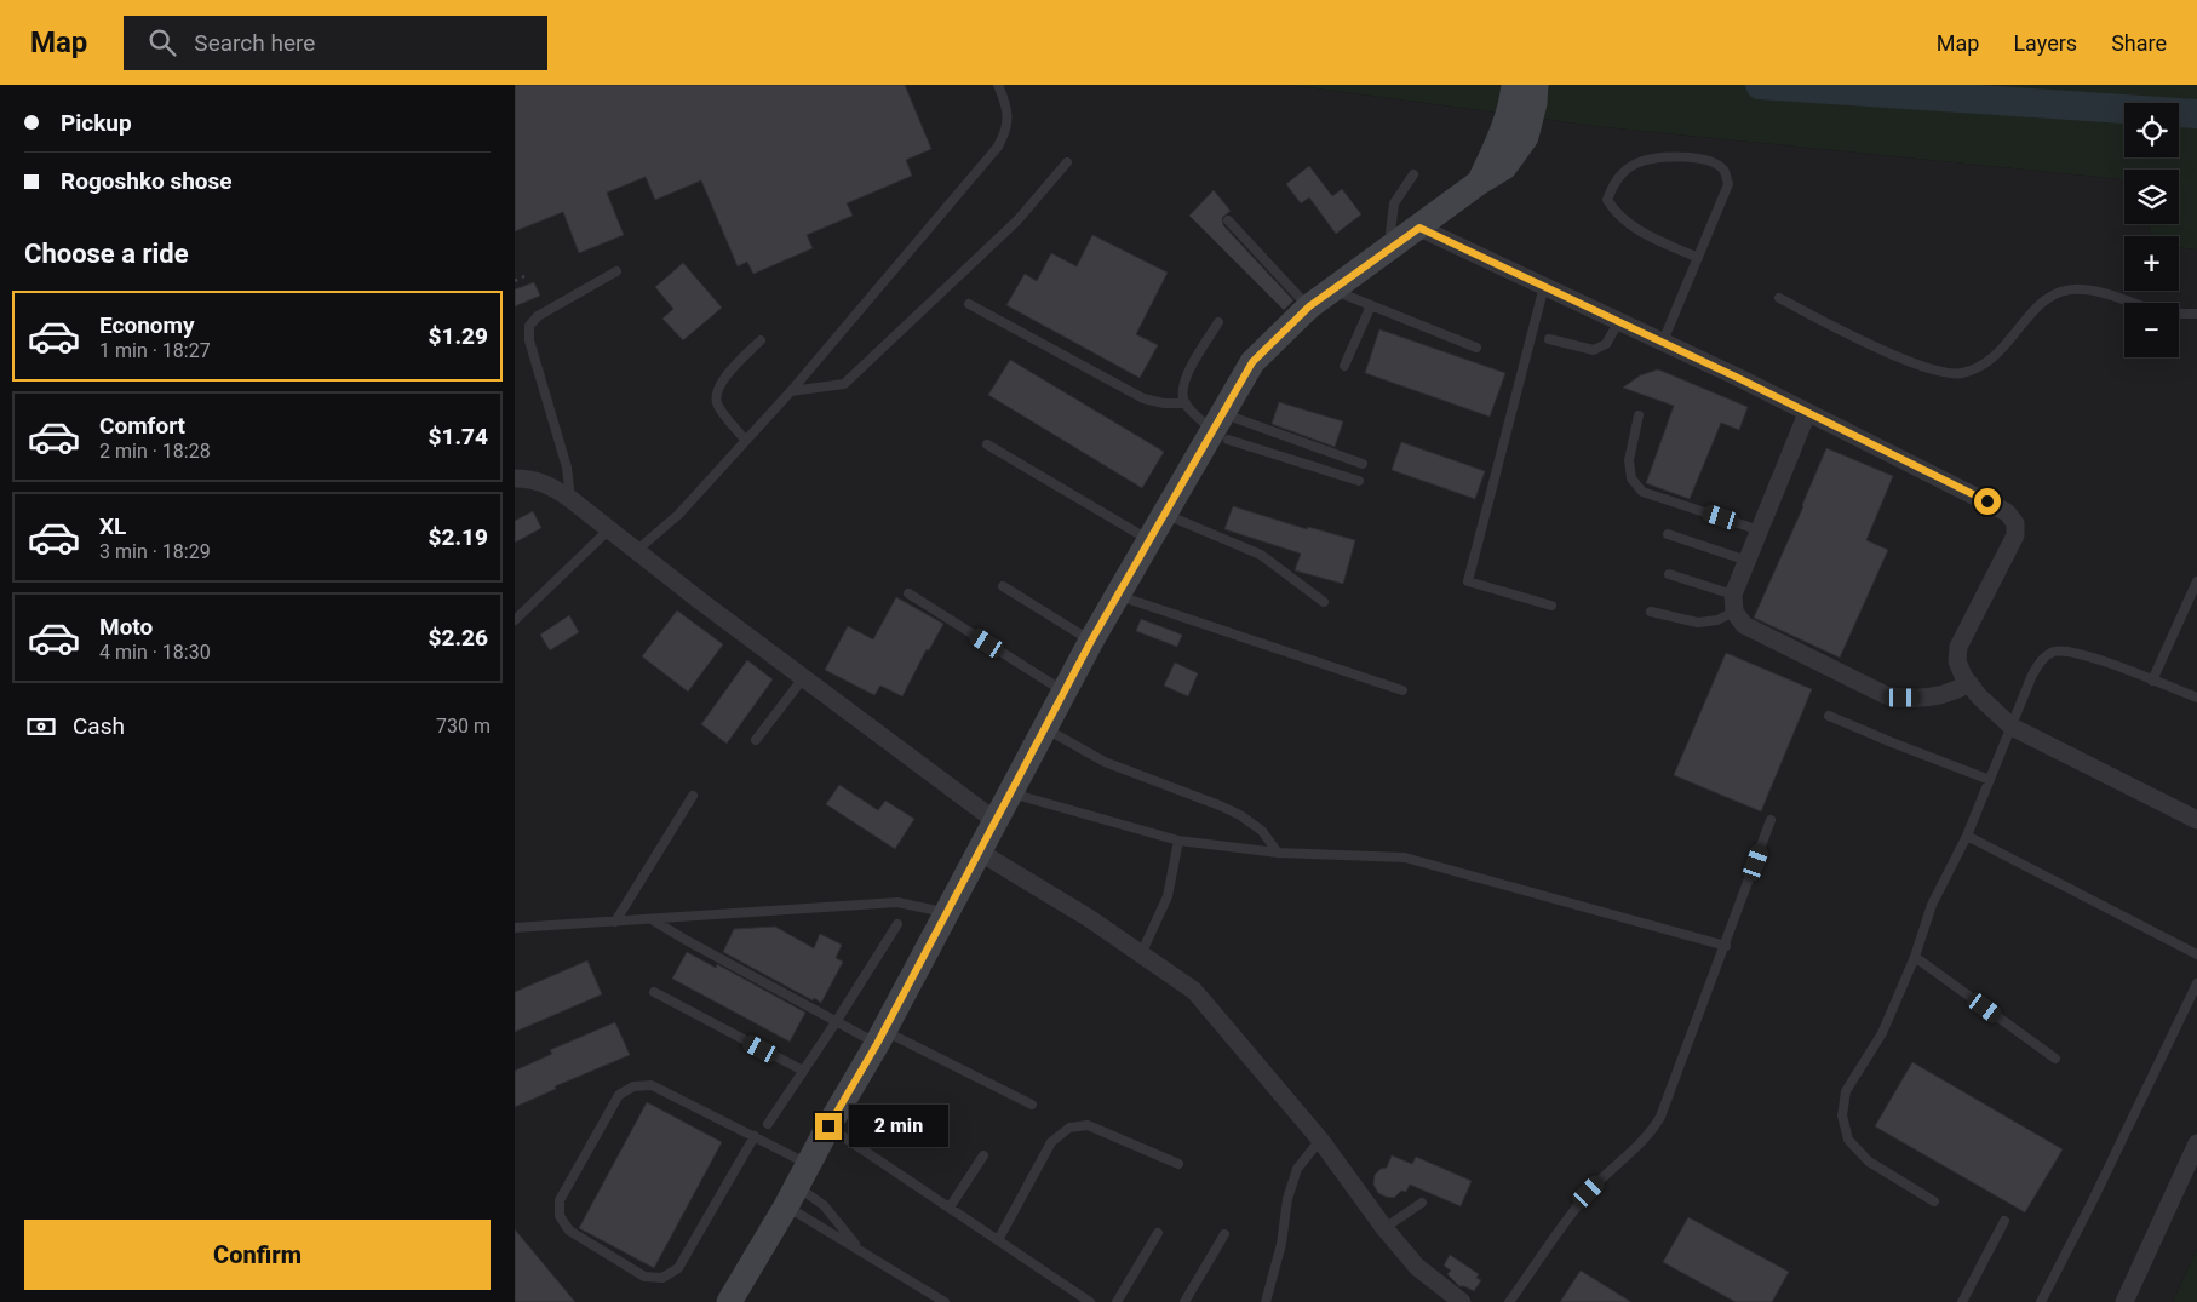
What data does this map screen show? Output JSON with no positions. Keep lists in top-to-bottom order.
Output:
{
  "page": {
    "header": "Map",
    "search": "Search here",
    "nav": ["Map", "Layers", "Share"],
    "banner": ["Pickup", "Rogoshko shose"],
    "map_buttons": ["+", "−"],
    "heading": "Choose a ride",
    "list": [
      {
        "name": "Economy",
        "note": "1 min · 18:27",
        "value": "$1.29"
      },
      {
        "name": "Comfort",
        "note": "2 min · 18:28",
        "value": "$1.74"
      },
      {
        "name": "XL",
        "note": "3 min · 18:29",
        "value": "$2.19"
      },
      {
        "name": "Moto",
        "note": "4 min · 18:30",
        "value": "$2.26"
      }
    ],
    "pay": ["Cash", "730 m"],
    "bubble": "2 min",
    "buttons": "Confirm"
  }
}
